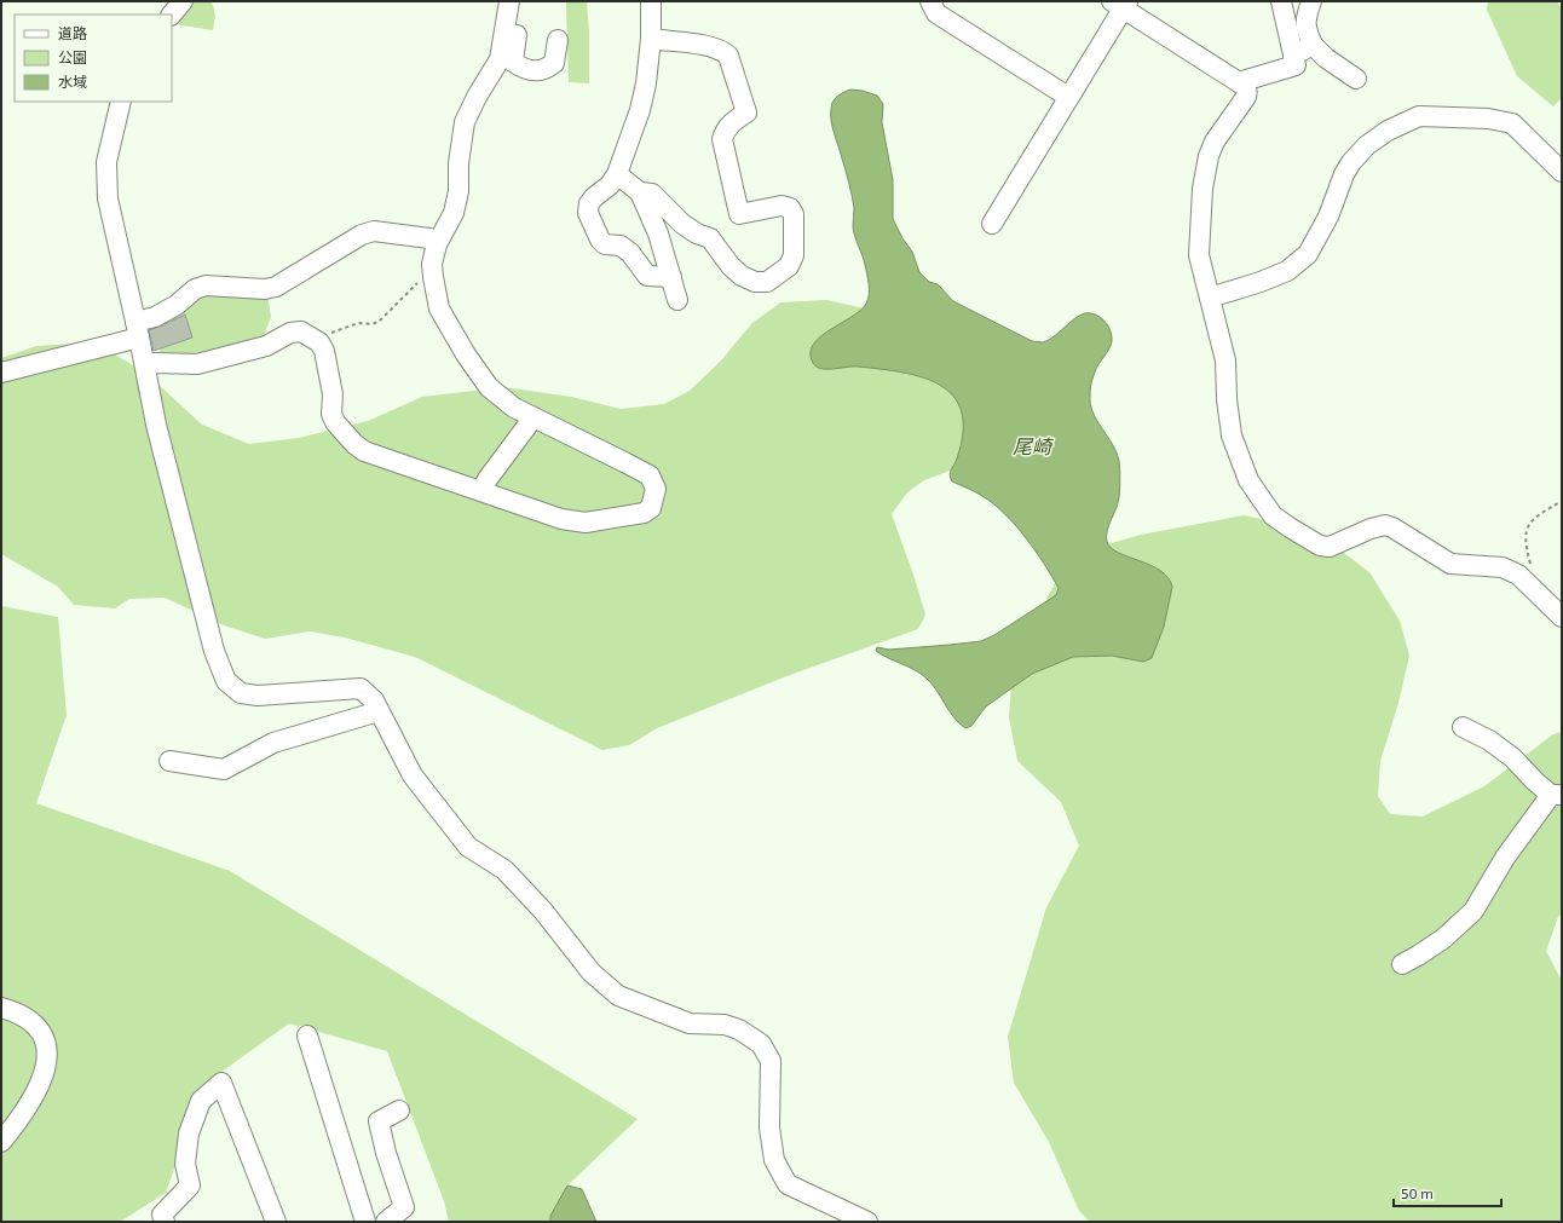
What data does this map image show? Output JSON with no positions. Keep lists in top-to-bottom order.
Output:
{
  "water": ["尾崎"],
  "legend": ["道路", "公園", "水域"],
  "scale_bar": "50 m"
}
